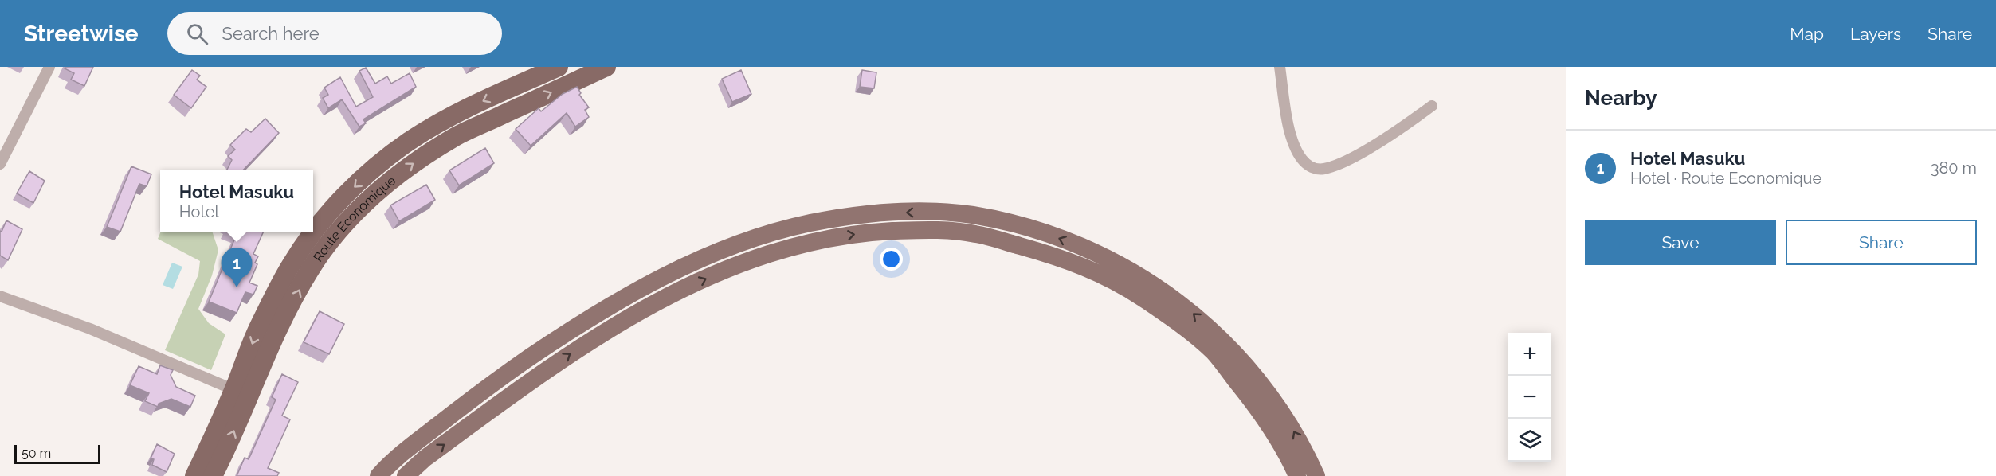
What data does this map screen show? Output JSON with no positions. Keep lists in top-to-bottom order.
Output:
{
  "streets": {
    "highway": ["Route Economique"]
  },
  "scale_bar": "50 m",
  "page": {
    "header": "Streetwise",
    "search": "Search here",
    "nav": ["Map", "Layers", "Share"],
    "heading": "Nearby",
    "list": [
      {
        "mark": "1",
        "name": "Hotel Masuku",
        "note": "Hotel · Route Economique",
        "value": "380 m"
      }
    ],
    "popup": ["Hotel Masuku", "Hotel"],
    "buttons": ["Save", "Share"],
    "pins": "1",
    "map_buttons": ["+", "−"],
    "scale": "50 m"
  }
}
